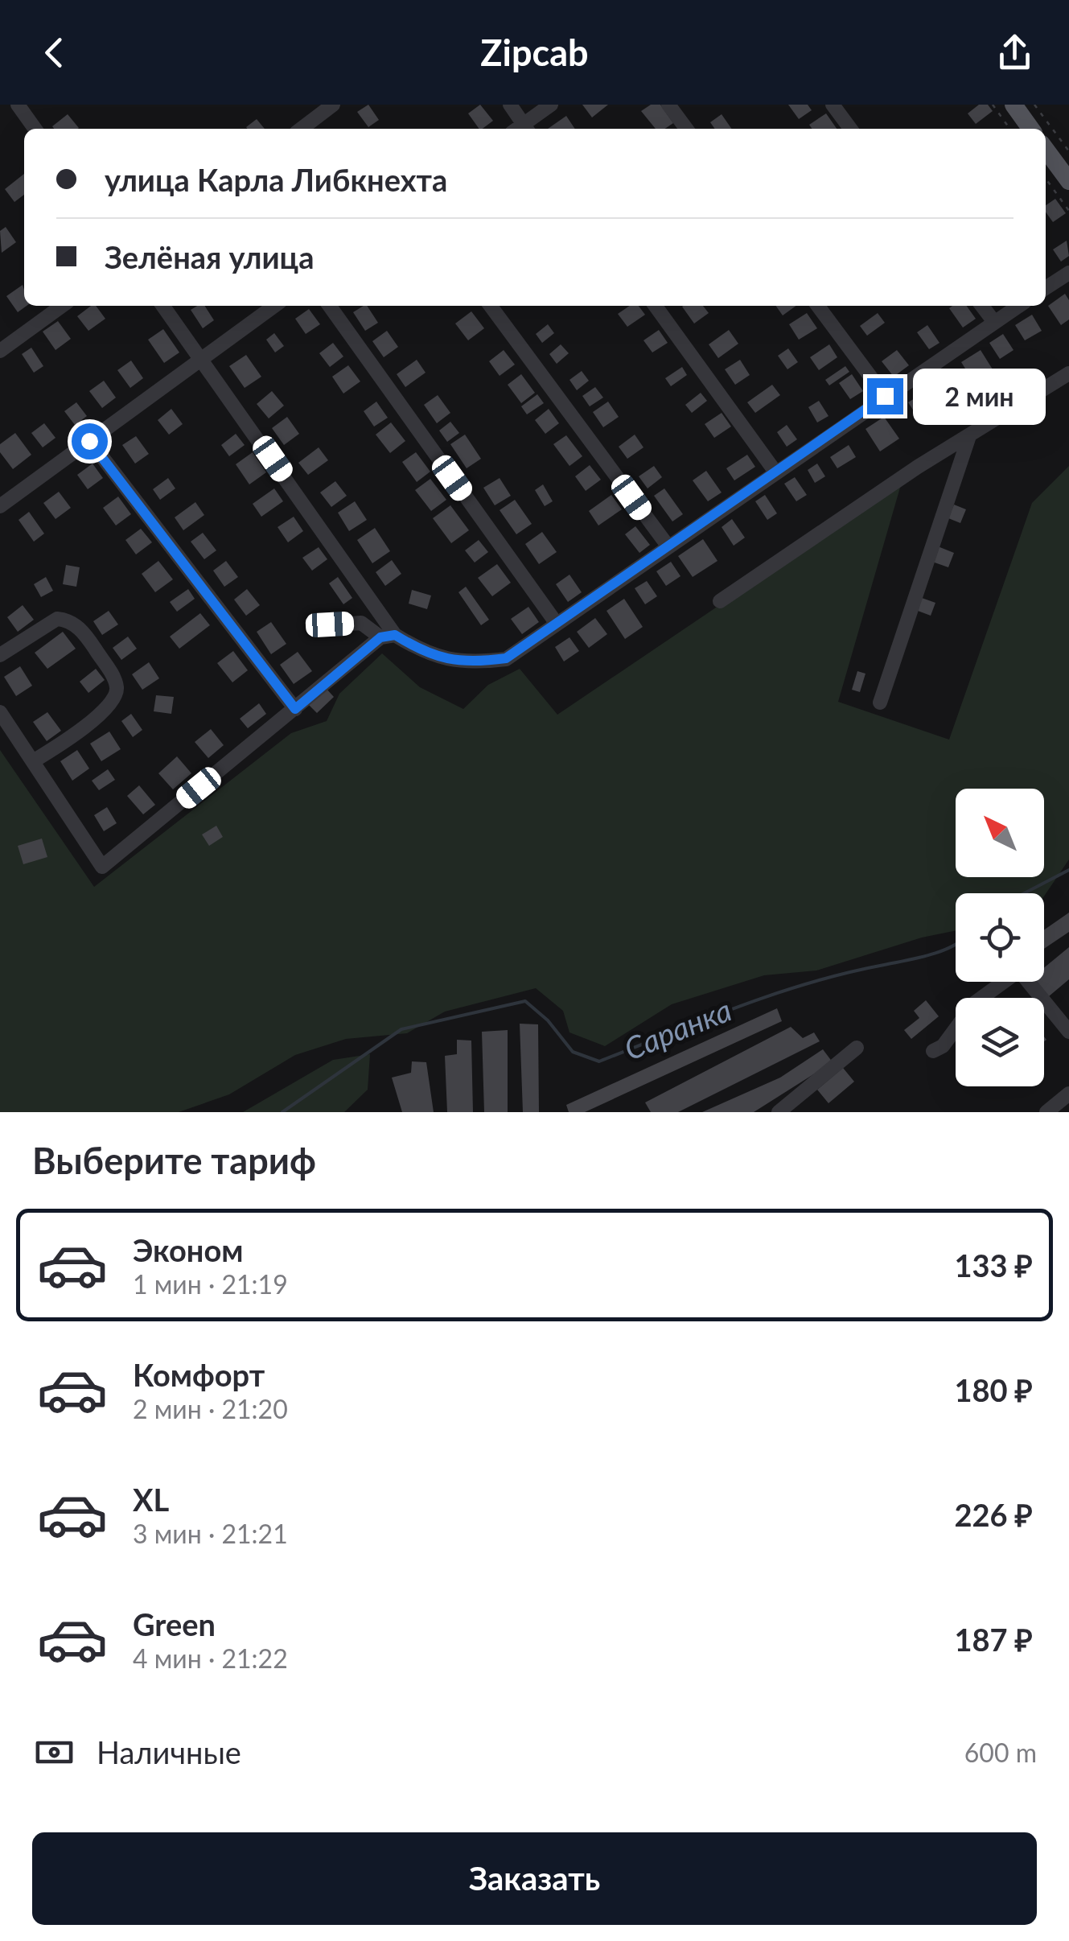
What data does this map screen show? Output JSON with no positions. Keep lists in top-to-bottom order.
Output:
{
  "water": ["Саранка"],
  "north": "top left",
  "page": {
    "header": "Zipcab",
    "banner": ["улица Карла Либкнехта", "Зелёная улица"],
    "bubble": "2 мин",
    "heading": "Выберите тариф",
    "list": [
      {
        "name": "Эконом",
        "note": "1 мин · 21:19",
        "value": "133 ₽"
      },
      {
        "name": "Комфорт",
        "note": "2 мин · 21:20",
        "value": "180 ₽"
      },
      {
        "name": "XL",
        "note": "3 мин · 21:21",
        "value": "226 ₽"
      },
      {
        "name": "Green",
        "note": "4 мин · 21:22",
        "value": "187 ₽"
      }
    ],
    "pay": ["Наличные", "600 m"],
    "buttons": "Заказать"
  }
}
